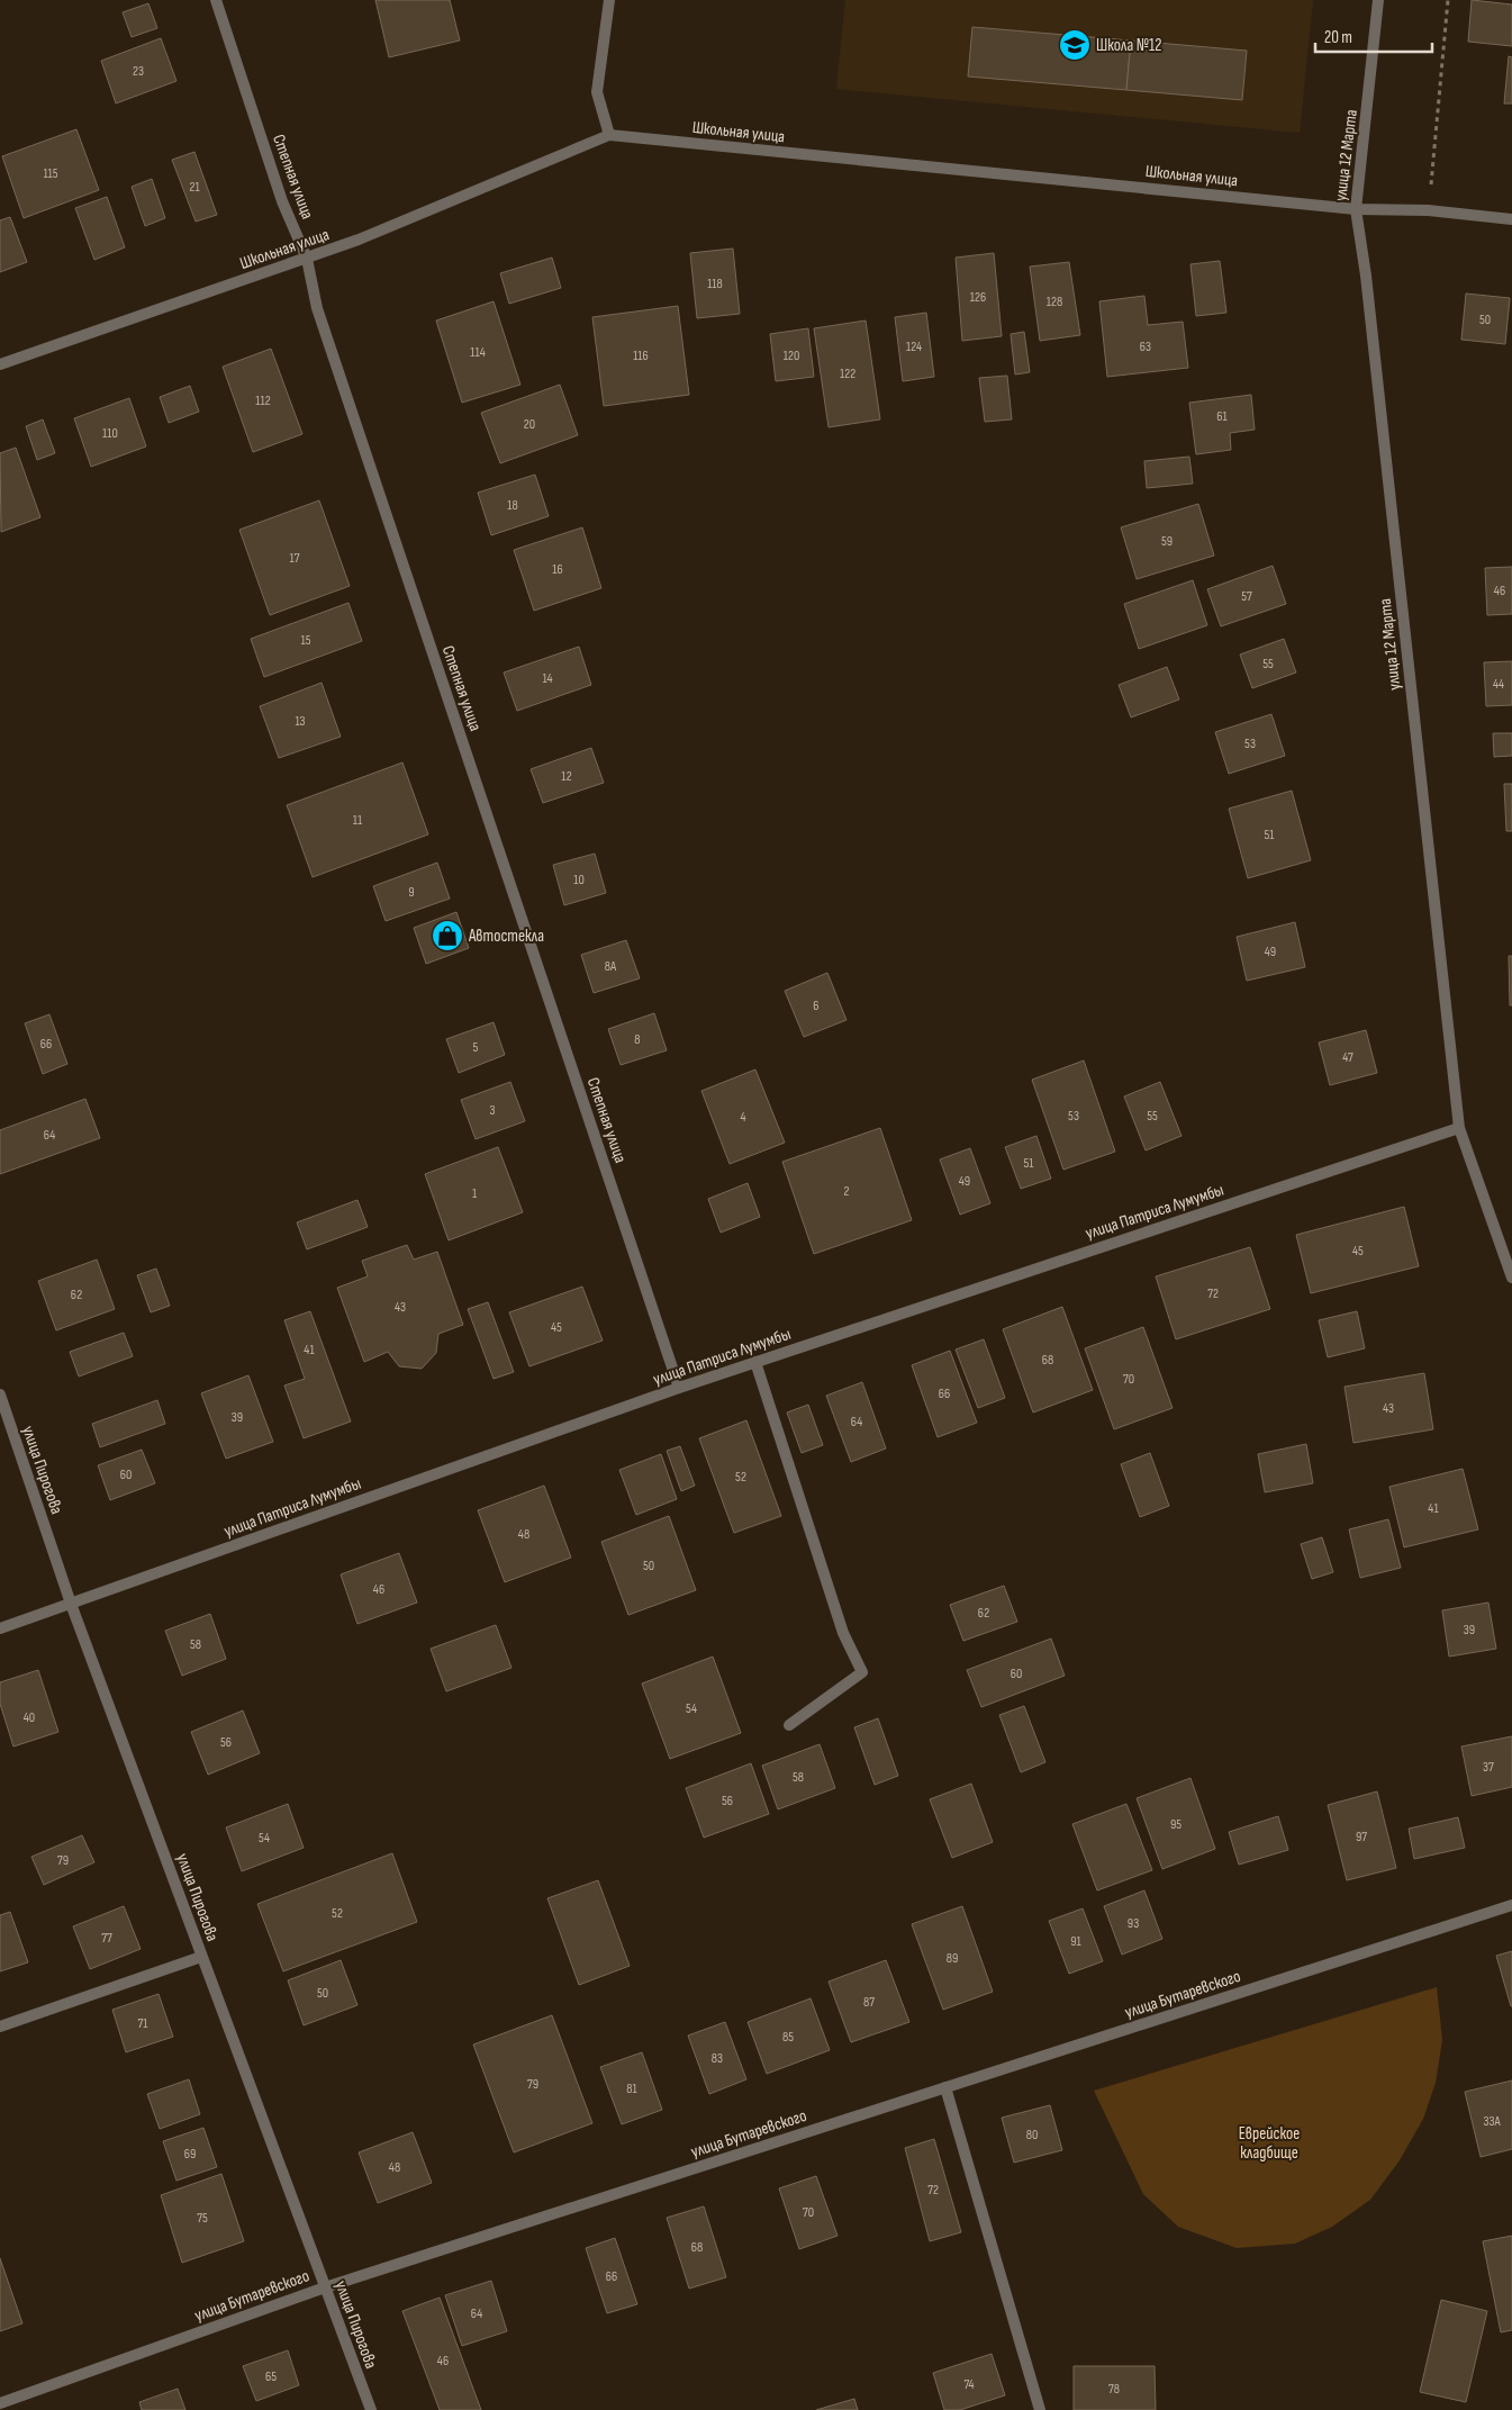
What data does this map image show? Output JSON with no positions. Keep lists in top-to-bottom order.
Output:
{
  "streets": {
    "street": [
      "Школьная улица",
      "улица 12 Марта",
      "Степная улица",
      "улица Патриса Лумумбы",
      "улица Пирогова",
      "улица Бутаревского"
    ]
  },
  "crossings": [
    ["Школьная улица", "улица 12 Марта"],
    ["Школьная улица", "Степная улица"],
    ["улица 12 Марта", "улица Патриса Лумумбы"],
    ["Степная улица", "улица Патриса Лумумбы"],
    ["улица Патриса Лумумбы", "улица Пирогова"],
    ["улица Пирогова", "улица Бутаревского"]
  ],
  "parks": ["Еврейское кладбище"],
  "places": {
    "school or university": ["Школа №12"],
    "shop": ["Автостекла"]
  },
  "house_numbers": [
    "23",
    "115",
    "21",
    "118",
    "126",
    "128",
    "50",
    "124",
    "63",
    "114",
    "116",
    "120",
    "122",
    "112",
    "61",
    "20",
    "110",
    "18",
    "59",
    "17",
    "16",
    "46",
    "57",
    "15",
    "55",
    "14",
    "44",
    "13",
    "53",
    "12",
    "11",
    "51",
    "10",
    "9",
    "49",
    "8А",
    "6",
    "8",
    "66",
    "5",
    "47",
    "3",
    "53",
    "55",
    "4",
    "64",
    "51",
    "49",
    "2",
    "1",
    "45",
    "72",
    "62",
    "43",
    "45",
    "41",
    "68",
    "70",
    "66",
    "43",
    "39",
    "64",
    "60",
    "52",
    "41",
    "48",
    "50",
    "46",
    "62",
    "39",
    "58",
    "60",
    "54",
    "40",
    "56",
    "37",
    "58",
    "56",
    "95",
    "97",
    "54",
    "79",
    "52",
    "93",
    "77",
    "91",
    "89",
    "50",
    "87",
    "71",
    "85",
    "83",
    "79",
    "81",
    "33А",
    "80",
    "69",
    "48",
    "72",
    "70",
    "75",
    "68",
    "66",
    "64",
    "46",
    "65",
    "74",
    "78"
  ],
  "scale_bar": "20 m"
}
